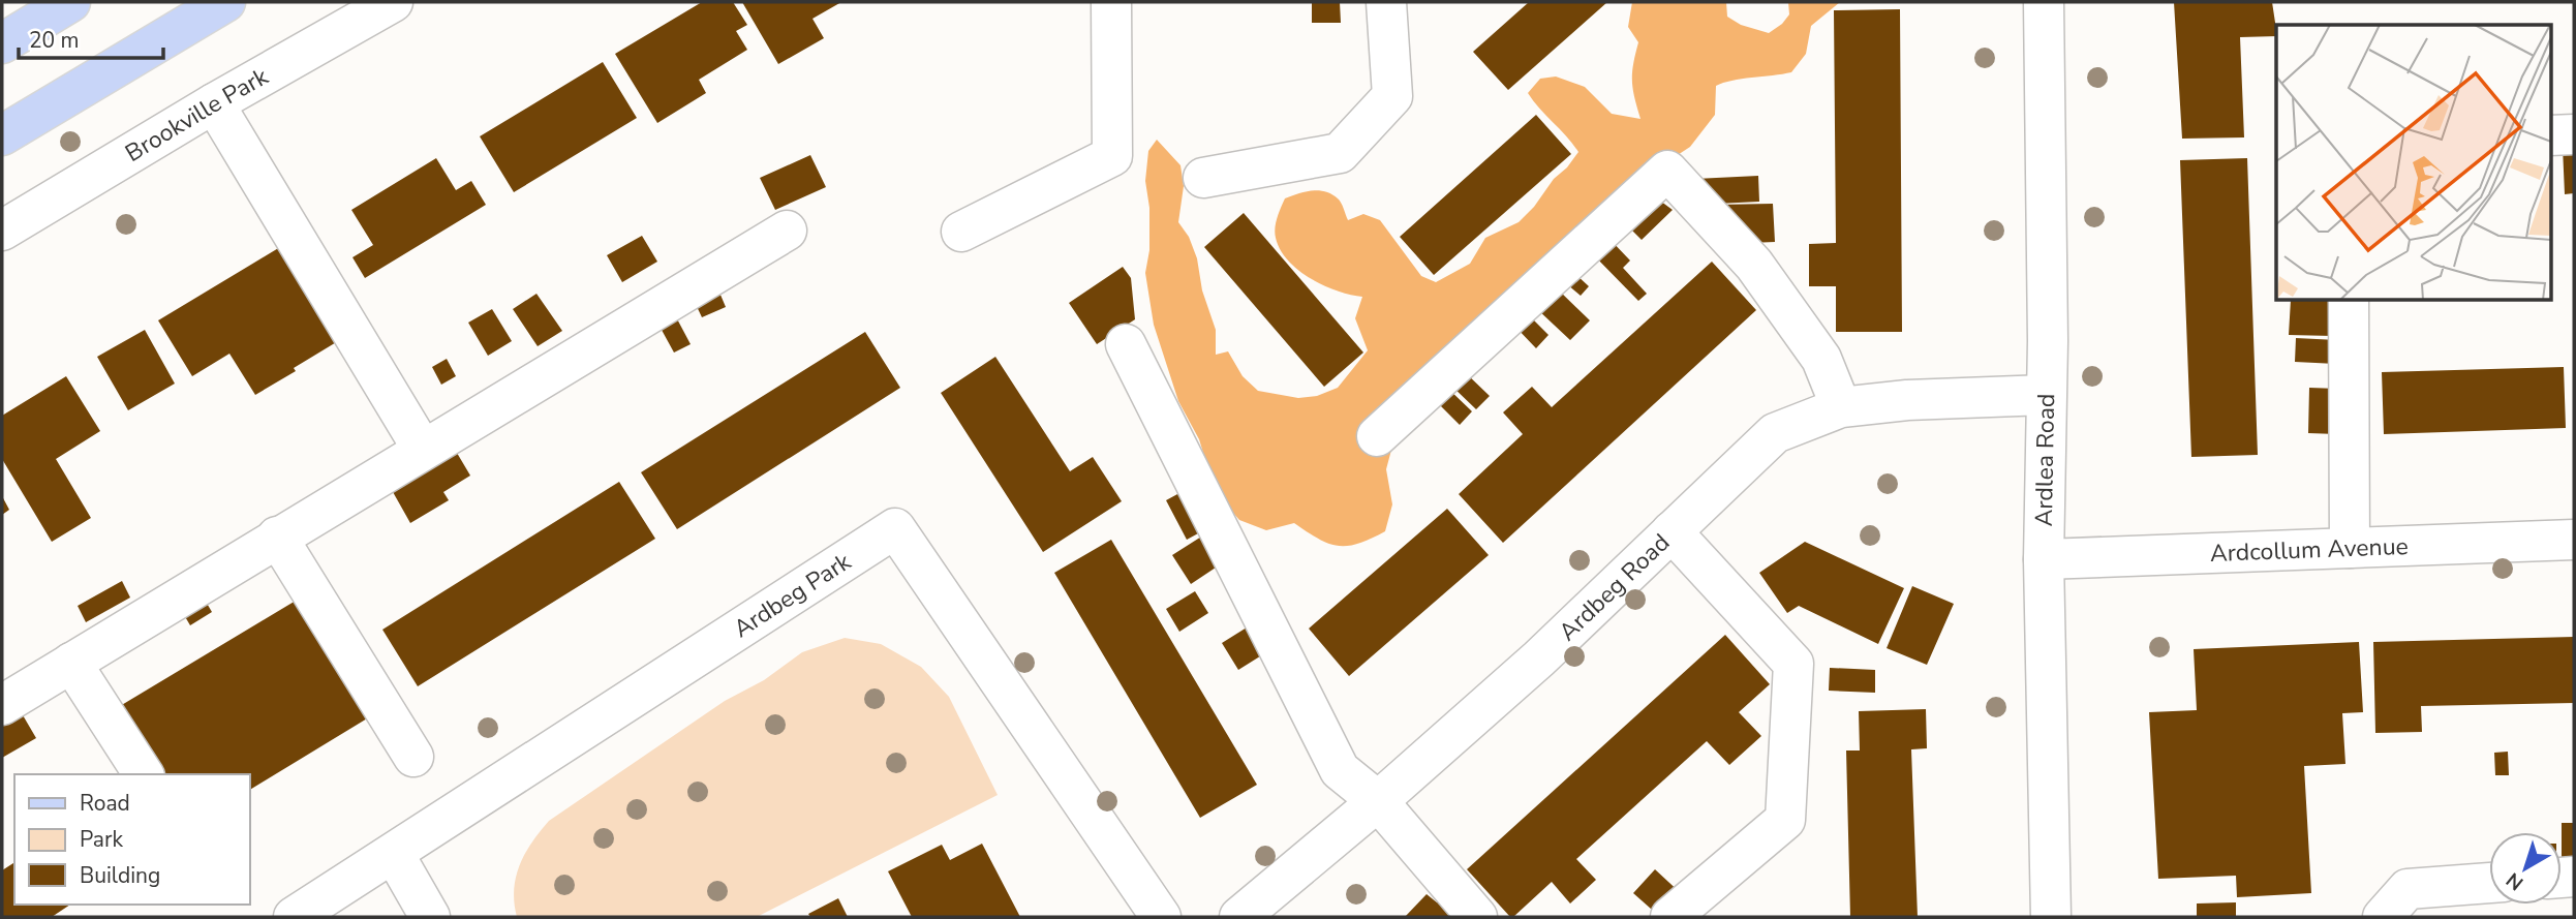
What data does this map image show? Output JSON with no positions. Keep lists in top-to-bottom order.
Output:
{
  "streets": {
    "street": [
      "Brookville Park",
      "Ardlea Road",
      "Ardcollum Avenue",
      "Ardbeg Road",
      "Ardbeg Park"
    ]
  },
  "crossings": [
    ["Ardlea Road", "Ardcollum Avenue"],
    ["Ardlea Road", "Ardbeg Road"]
  ],
  "legend": ["Road", "Park", "Building"],
  "scale_bar": "20 m",
  "north": "bottom left"
}
